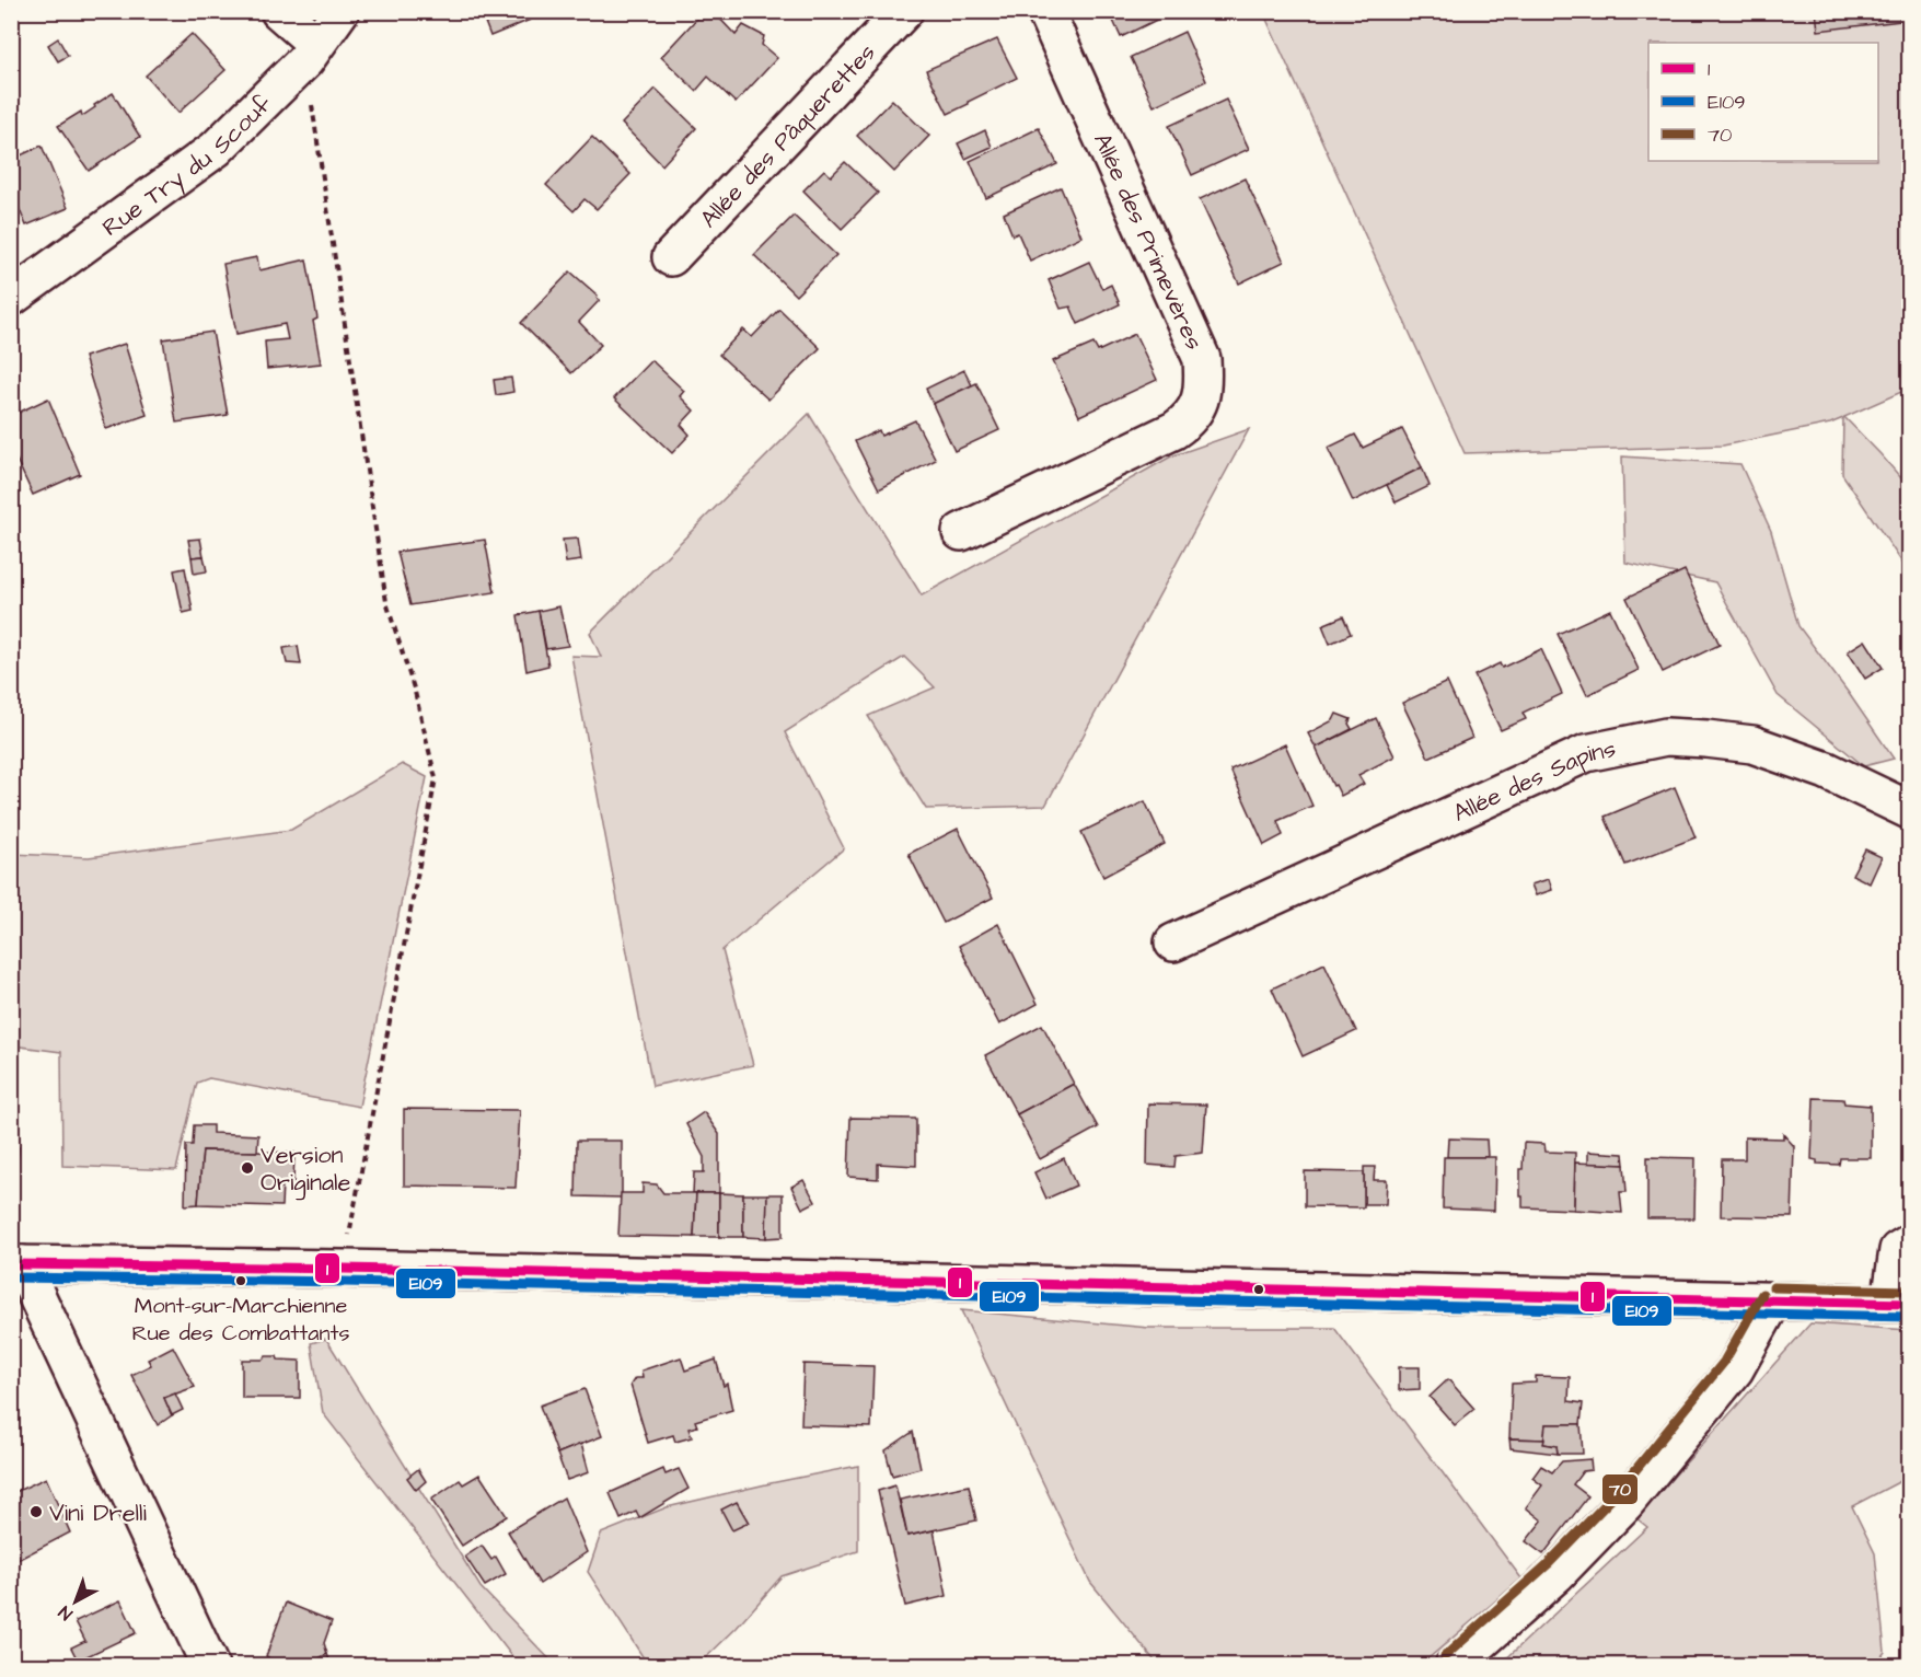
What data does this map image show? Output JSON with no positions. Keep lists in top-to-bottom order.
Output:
{
  "streets": {
    "street": [
      "Allée des Pâquerettes",
      "Rue Try du Scouf",
      "Allée des Primevères",
      "Allée des Sapins"
    ]
  },
  "places": ["Version Originale", "Mont-sur-Marchienne Rue des Combattants", "Vini Drelli"],
  "lines": ["transit line 1", "transit line E109", "transit line 70"],
  "legend": ["1", "E109", "70"],
  "north": "bottom left"
}
